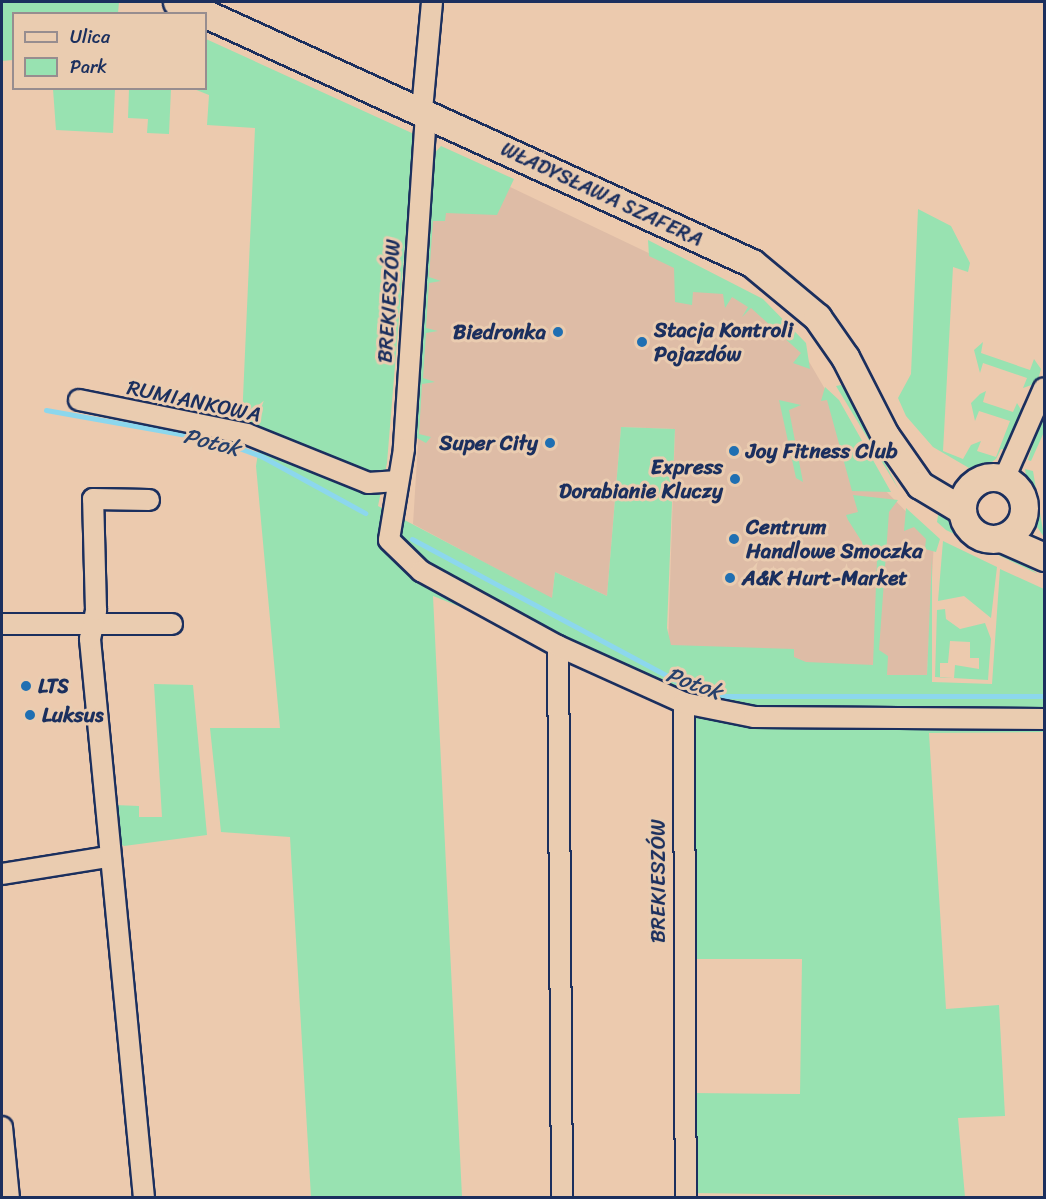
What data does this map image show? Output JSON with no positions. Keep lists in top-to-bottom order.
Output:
{
  "streets": {
    "street": ["WŁADYSŁAWA SZAFERA", "BREKIESZÓW", "RUMIANKOWA"]
  },
  "crossings": [
    ["WŁADYSŁAWA SZAFERA", "BREKIESZÓW"],
    ["BREKIESZÓW", "RUMIANKOWA"]
  ],
  "water": ["Potok"],
  "places": [
    "Biedronka",
    "Stacja Kontroli Pojazdów",
    "Super City",
    "Joy Fitness Club",
    "Express Dorabianie Kluczy",
    "Centrum Handlowe Smoczka",
    "A&K Hurt-Market",
    "LTS",
    "Luksus"
  ],
  "legend": ["Ulica", "Park"]
}
